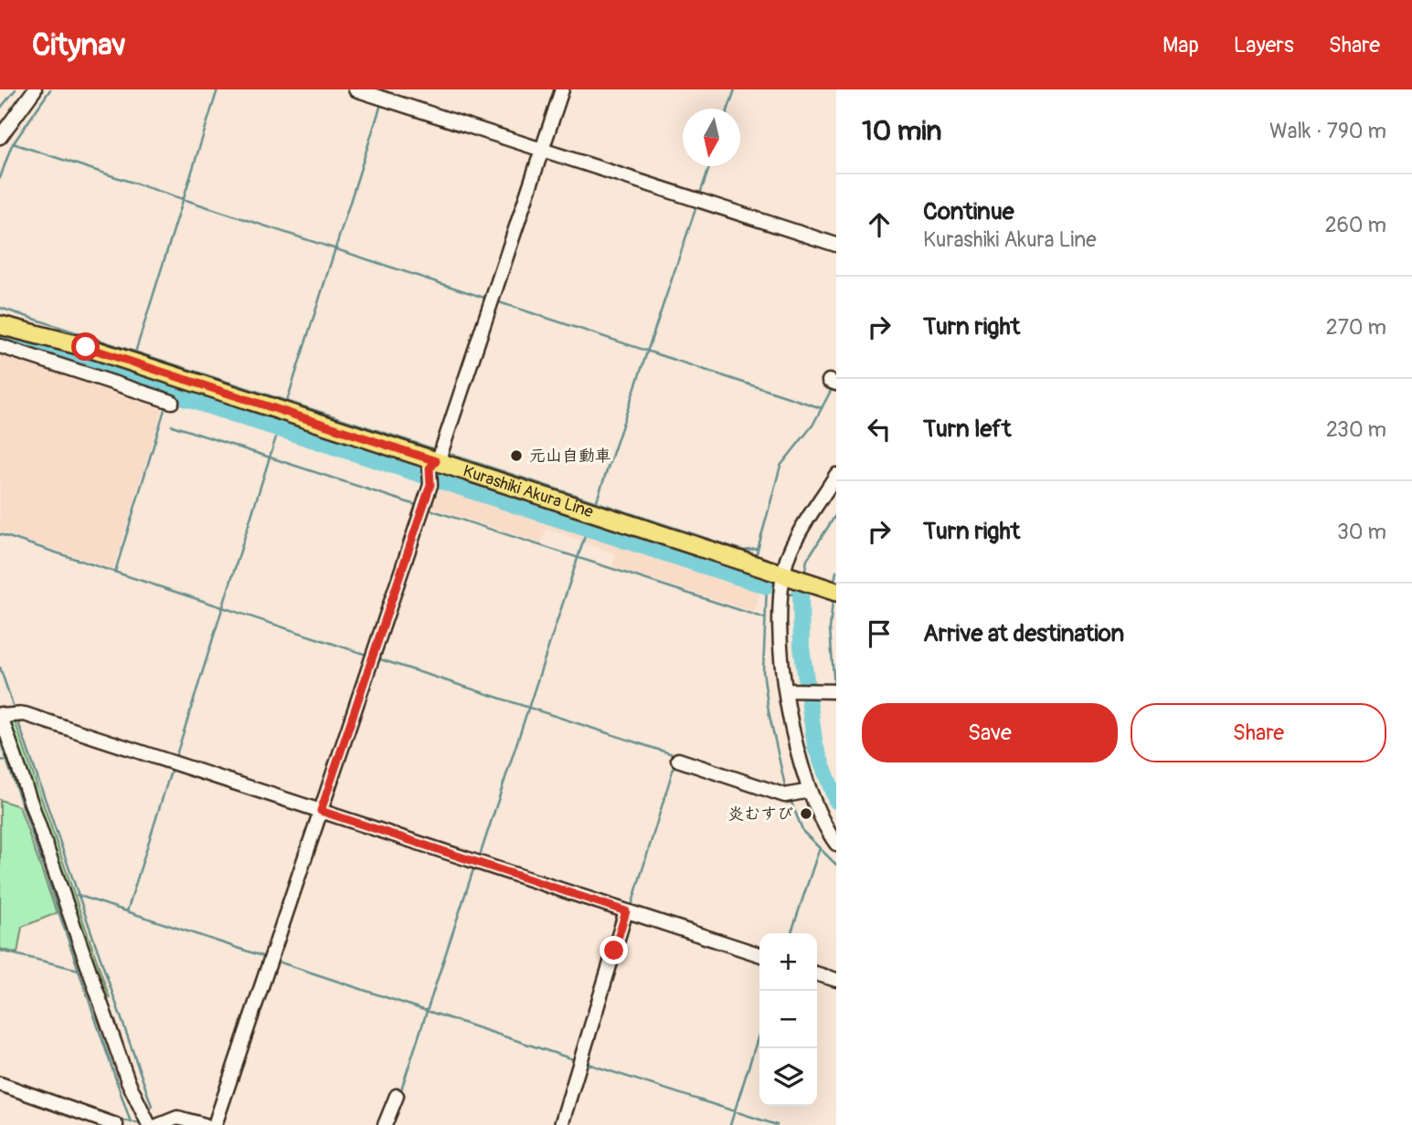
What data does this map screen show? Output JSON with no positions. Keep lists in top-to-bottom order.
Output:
{
  "streets": {
    "main road": ["Kurashiki Akura Line"]
  },
  "places": ["元山自動車", "炎むすび"],
  "north": "bottom",
  "page": {
    "header": "Citynav",
    "nav": ["Map", "Layers", "Share"],
    "heading": ["10 min", "Walk · 790 m"],
    "list": [
      ["Continue", "Kurashiki Akura Line", "260 m"],
      ["Turn right", "270 m"],
      ["Turn left", "230 m"],
      ["Turn right", "30 m"],
      "Arrive at destination"
    ],
    "buttons": ["Save", "Share"],
    "map_buttons": ["+", "−"]
  }
}
